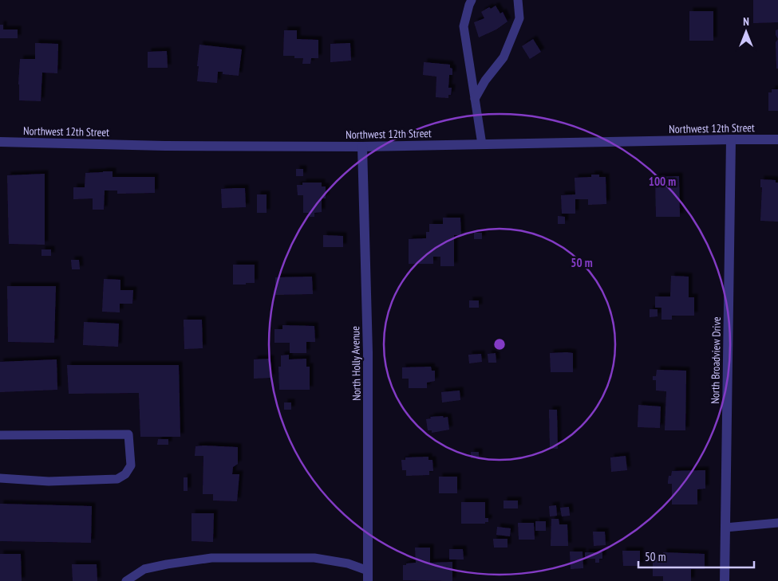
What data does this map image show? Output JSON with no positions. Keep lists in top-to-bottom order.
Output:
{
  "streets": {
    "street": ["Northwest 12th Street", "North Broadview Drive", "North Holly Avenue"]
  },
  "crossings": [
    ["Northwest 12th Street", "North Broadview Drive"],
    ["Northwest 12th Street", "North Holly Avenue"]
  ],
  "scale_bar": "50 m",
  "north": "top",
  "rings": ["100 m", "50 m"]
}
